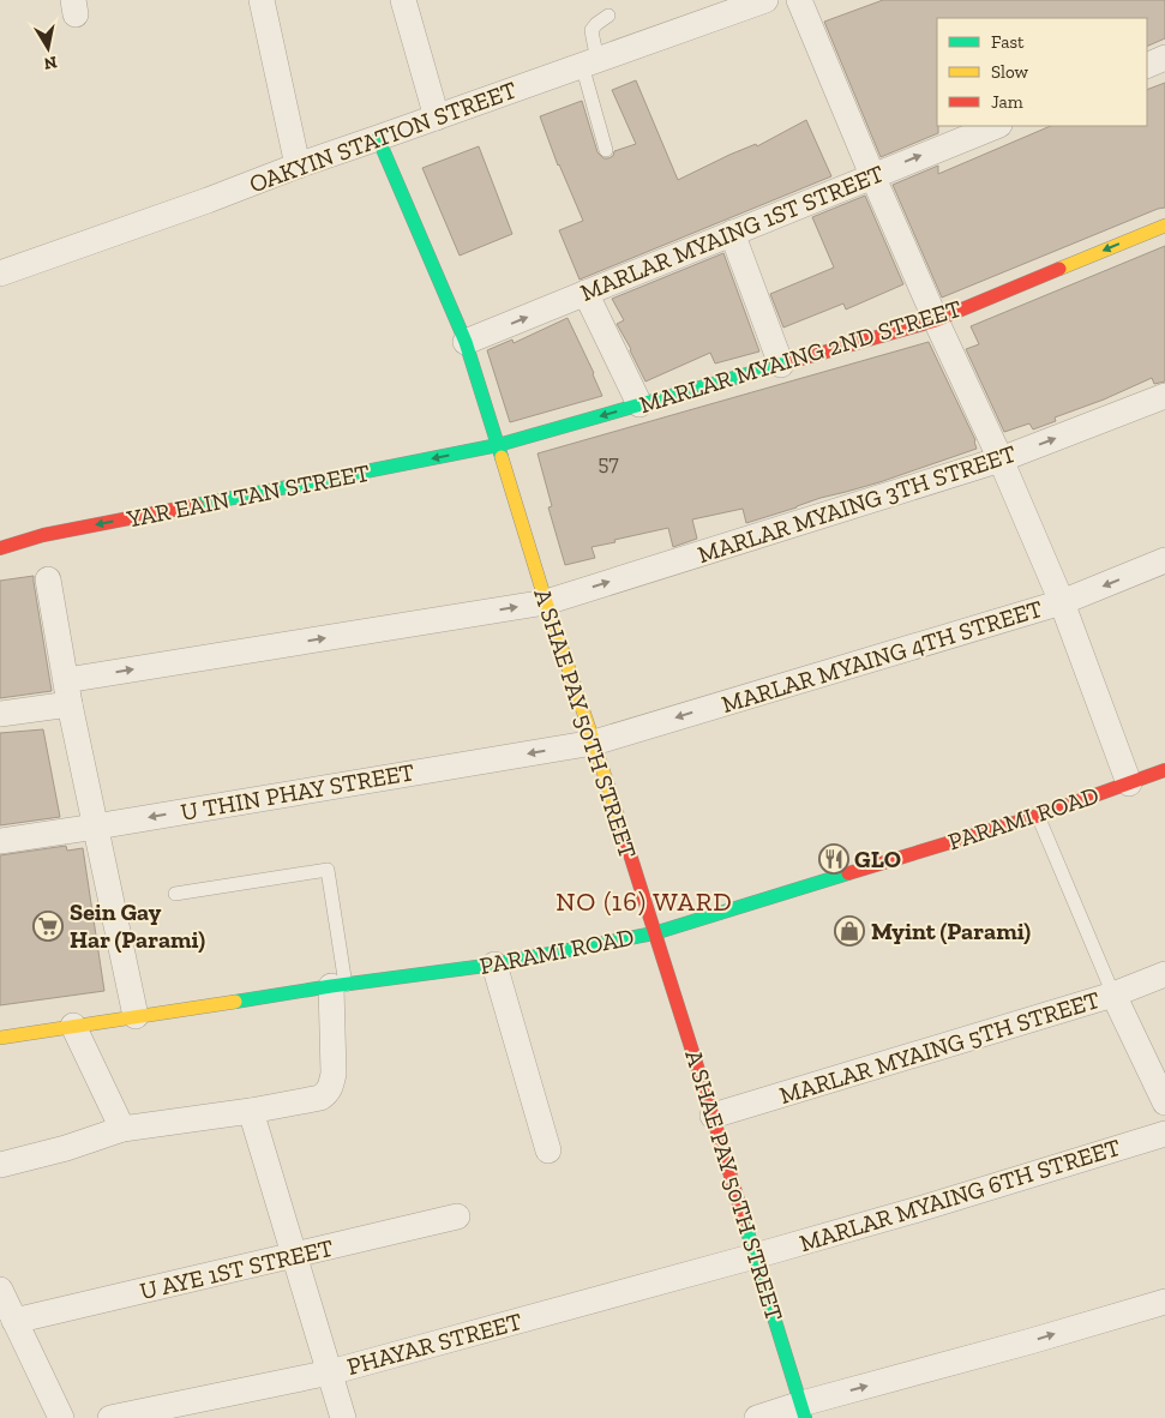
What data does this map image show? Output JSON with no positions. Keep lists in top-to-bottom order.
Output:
{
  "streets": {
    "street": [
      "OAKYIN STATION STREET",
      "MARLAR MYAING 1ST STREET",
      "MARLAR MYAING 2ND STREET",
      "YAR EAIN TAN STREET",
      "MARLAR MYAING 3TH STREET",
      "MARLAR MYAING 4TH STREET",
      "A SHAE PAY 50TH STREET",
      "U THIN PHAY STREET",
      "PARAMI ROAD",
      "MARLAR MYAING 5TH STREET",
      "MARLAR MYAING 6TH STREET",
      "U AYE 1ST STREET",
      "PHAYAR STREET"
    ]
  },
  "crossings": [
    ["OAKYIN STATION STREET", "A SHAE PAY 50TH STREET"],
    ["MARLAR MYAING 1ST STREET", "A SHAE PAY 50TH STREET"],
    ["MARLAR MYAING 2ND STREET", "YAR EAIN TAN STREET"],
    ["MARLAR MYAING 2ND STREET", "A SHAE PAY 50TH STREET"],
    ["YAR EAIN TAN STREET", "A SHAE PAY 50TH STREET"],
    ["MARLAR MYAING 3TH STREET", "A SHAE PAY 50TH STREET"],
    ["MARLAR MYAING 4TH STREET", "A SHAE PAY 50TH STREET"],
    ["MARLAR MYAING 4TH STREET", "U THIN PHAY STREET"],
    ["A SHAE PAY 50TH STREET", "U THIN PHAY STREET"],
    ["A SHAE PAY 50TH STREET", "PARAMI ROAD"],
    ["A SHAE PAY 50TH STREET", "MARLAR MYAING 5TH STREET"],
    ["A SHAE PAY 50TH STREET", "MARLAR MYAING 6TH STREET"],
    ["A SHAE PAY 50TH STREET", "PHAYAR STREET"],
    ["MARLAR MYAING 6TH STREET", "PHAYAR STREET"]
  ],
  "one_way": [
    "MARLAR MYAING 1ST STREET",
    "MARLAR MYAING 2ND STREET",
    "YAR EAIN TAN STREET",
    "MARLAR MYAING 3TH STREET",
    "MARLAR MYAING 4TH STREET",
    "U THIN PHAY STREET"
  ],
  "districts": ["NO (16) WARD"],
  "places": {
    "restaurant": ["GLO"],
    "supermarket": ["Sein Gay Har (Parami)"],
    "shop": ["Myint (Parami)"]
  },
  "house_numbers": ["57"],
  "legend": ["Fast", "Slow", "Jam"],
  "north": "bottom"
}
